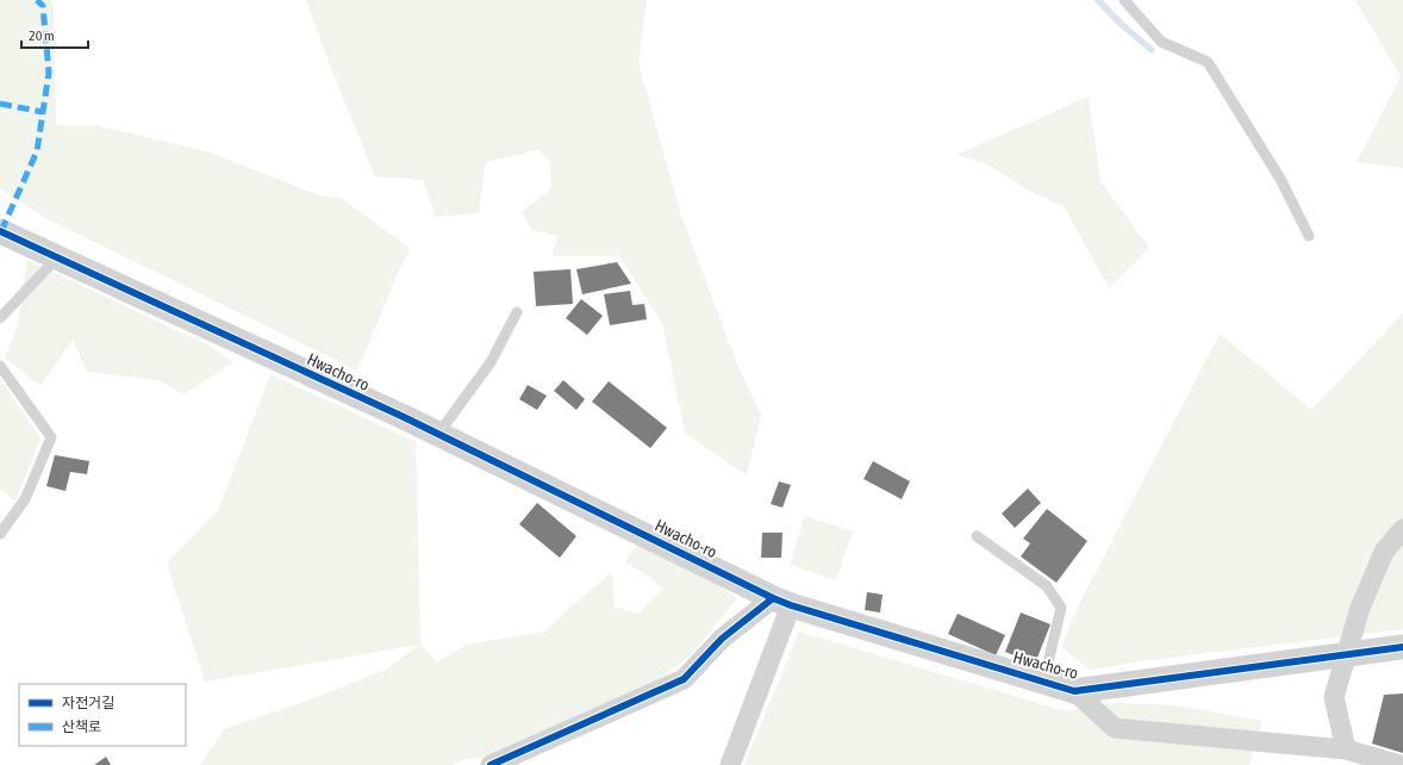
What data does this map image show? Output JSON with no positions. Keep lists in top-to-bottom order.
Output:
{
  "streets": {
    "street": ["Hwacho-ro"]
  },
  "legend": ["자전거길", "산책로"],
  "scale_bar": "20 m"
}
